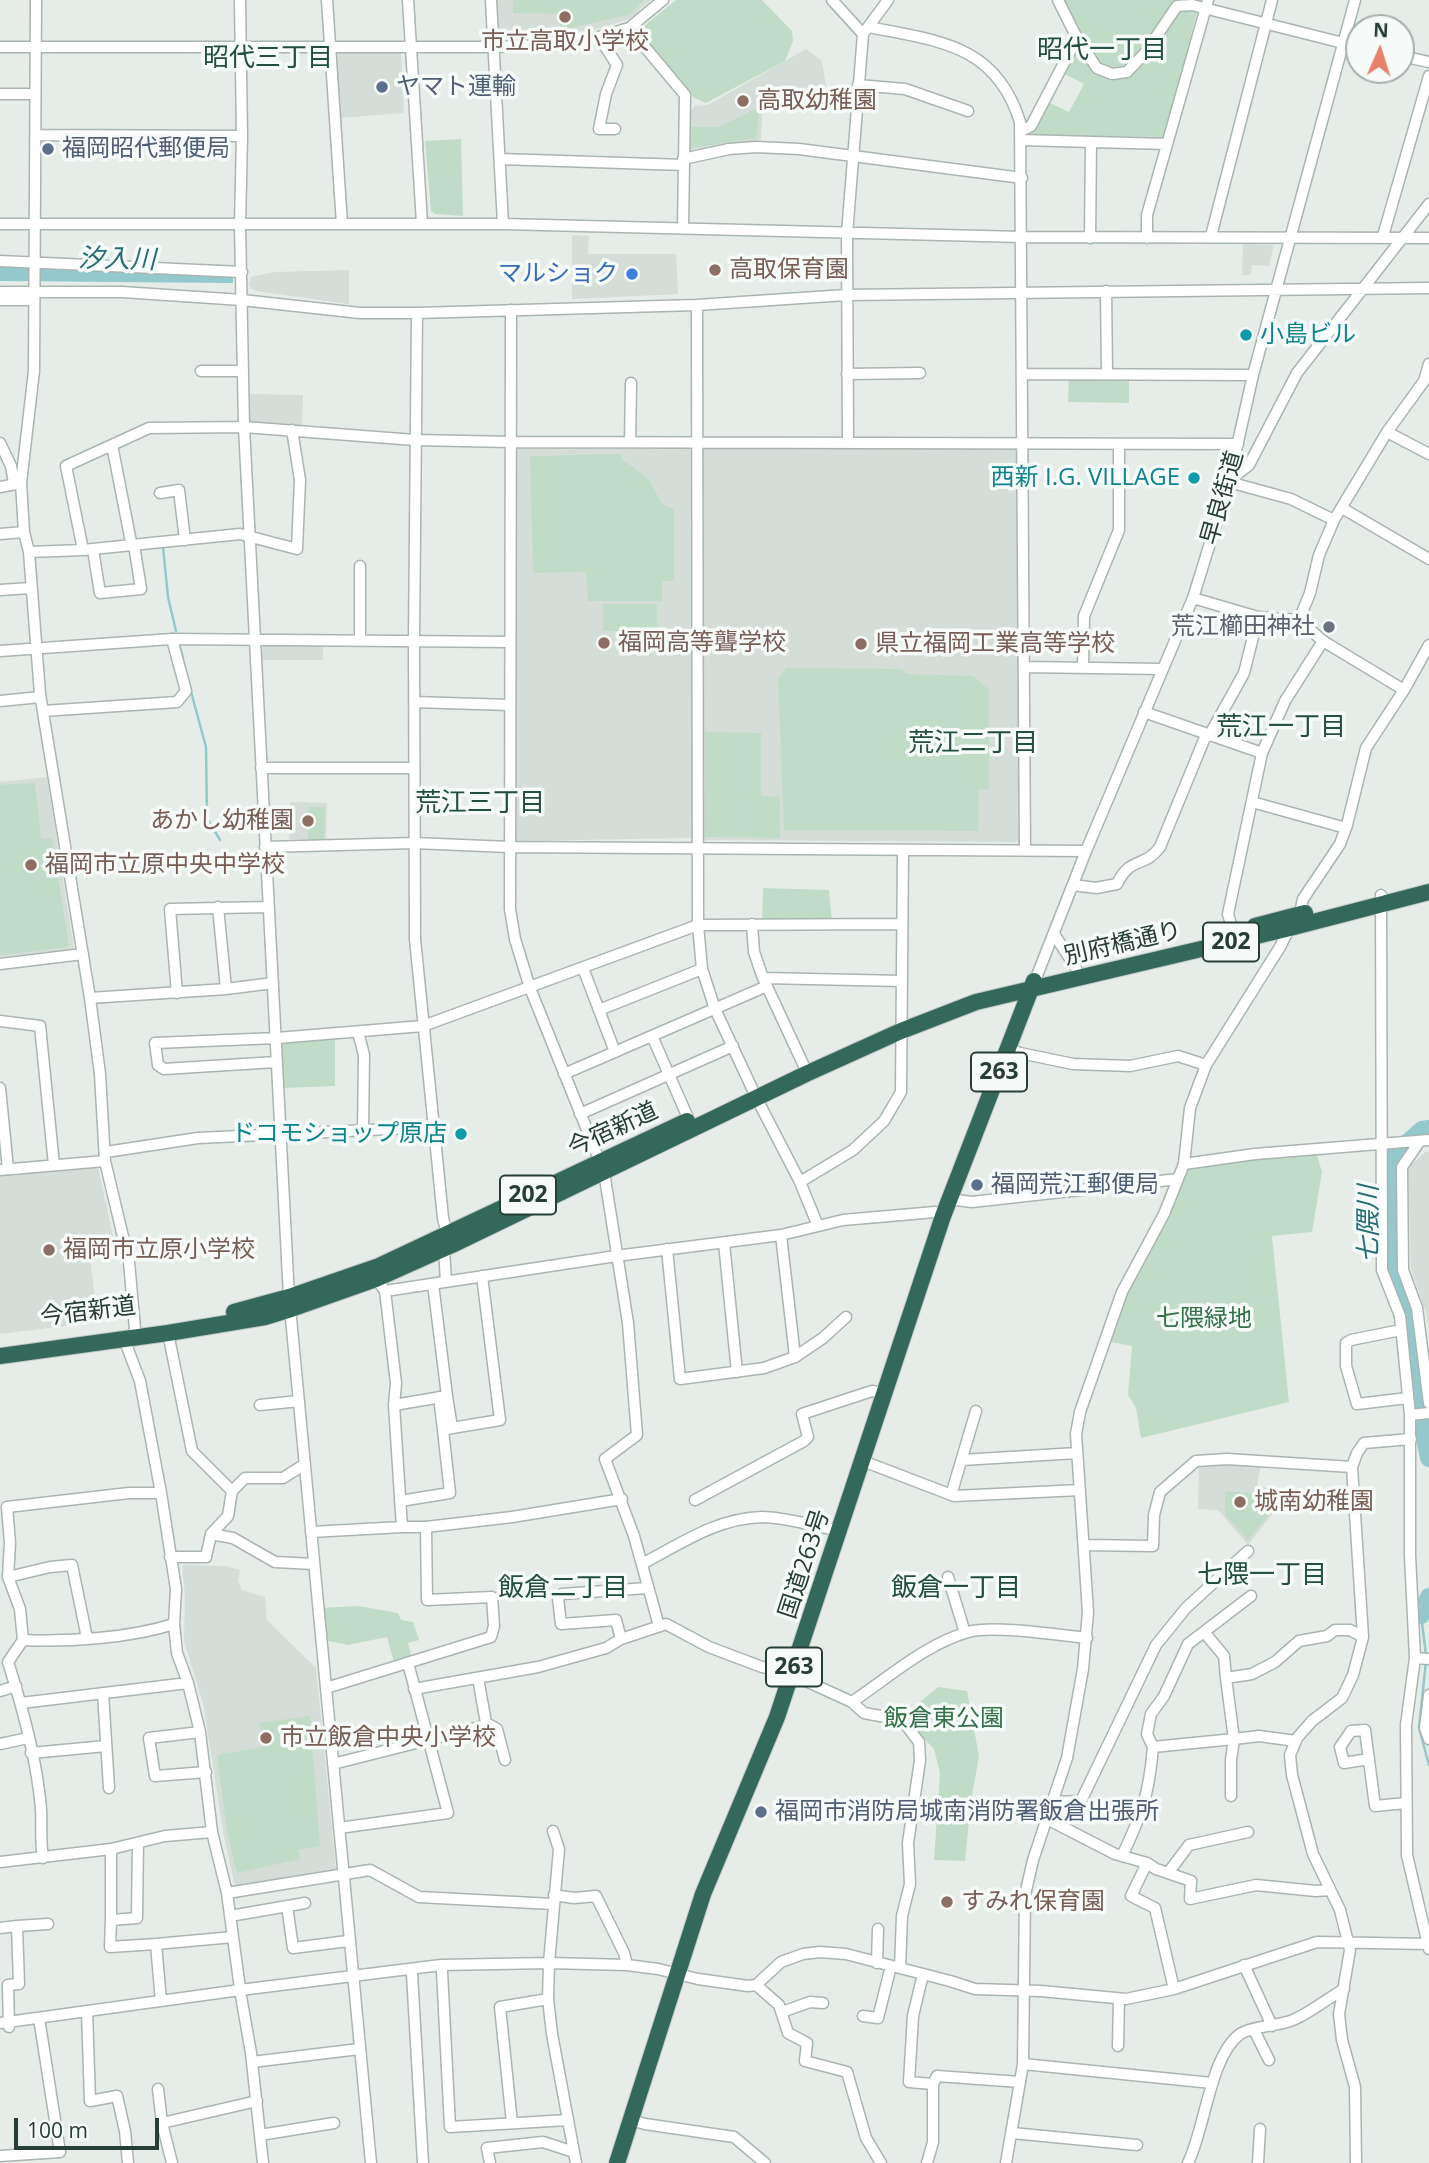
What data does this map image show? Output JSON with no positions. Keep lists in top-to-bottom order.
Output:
{
  "streets": {
    "highway": [
      "202",
      "別府橋通り",
      "263",
      "今宿新道",
      "国道263号"
    ],
    "street": ["早良街道"]
  },
  "crossings": [
    ["早良街道", "別府橋通り"],
    ["早良街道", "今宿新道"],
    ["早良街道", "国道263号"],
    ["別府橋通り", "今宿新道"],
    ["別府橋通り", "国道263号"],
    ["今宿新道", "国道263号"]
  ],
  "districts": [
    "昭代一丁目",
    "昭代三丁目",
    "荒江一丁目",
    "荒江二丁目",
    "荒江三丁目",
    "七隈一丁目",
    "飯倉二丁目",
    "飯倉一丁目"
  ],
  "water": ["汐入川", "七隈川"],
  "parks": ["七隈緑地", "飯倉東公園"],
  "places": [
    "市立高取小学校",
    "ヤマト運輸",
    "高取幼稚園",
    "福岡昭代郵便局",
    "高取保育園",
    "マルショク",
    "小島ビル",
    "西新 I.G. VILLAGE",
    "荒江櫛田神社",
    "福岡高等聾学校",
    "県立福岡工業高等学校",
    "あかし幼稚園",
    "福岡市立原中央中学校",
    "ドコモショップ原店",
    "福岡荒江郵便局",
    "福岡市立原小学校",
    "城南幼稚園",
    "市立飯倉中央小学校",
    "福岡市消防局城南消防署飯倉出張所",
    "すみれ保育園"
  ],
  "scale_bar": "100 m",
  "north": "top"
}
